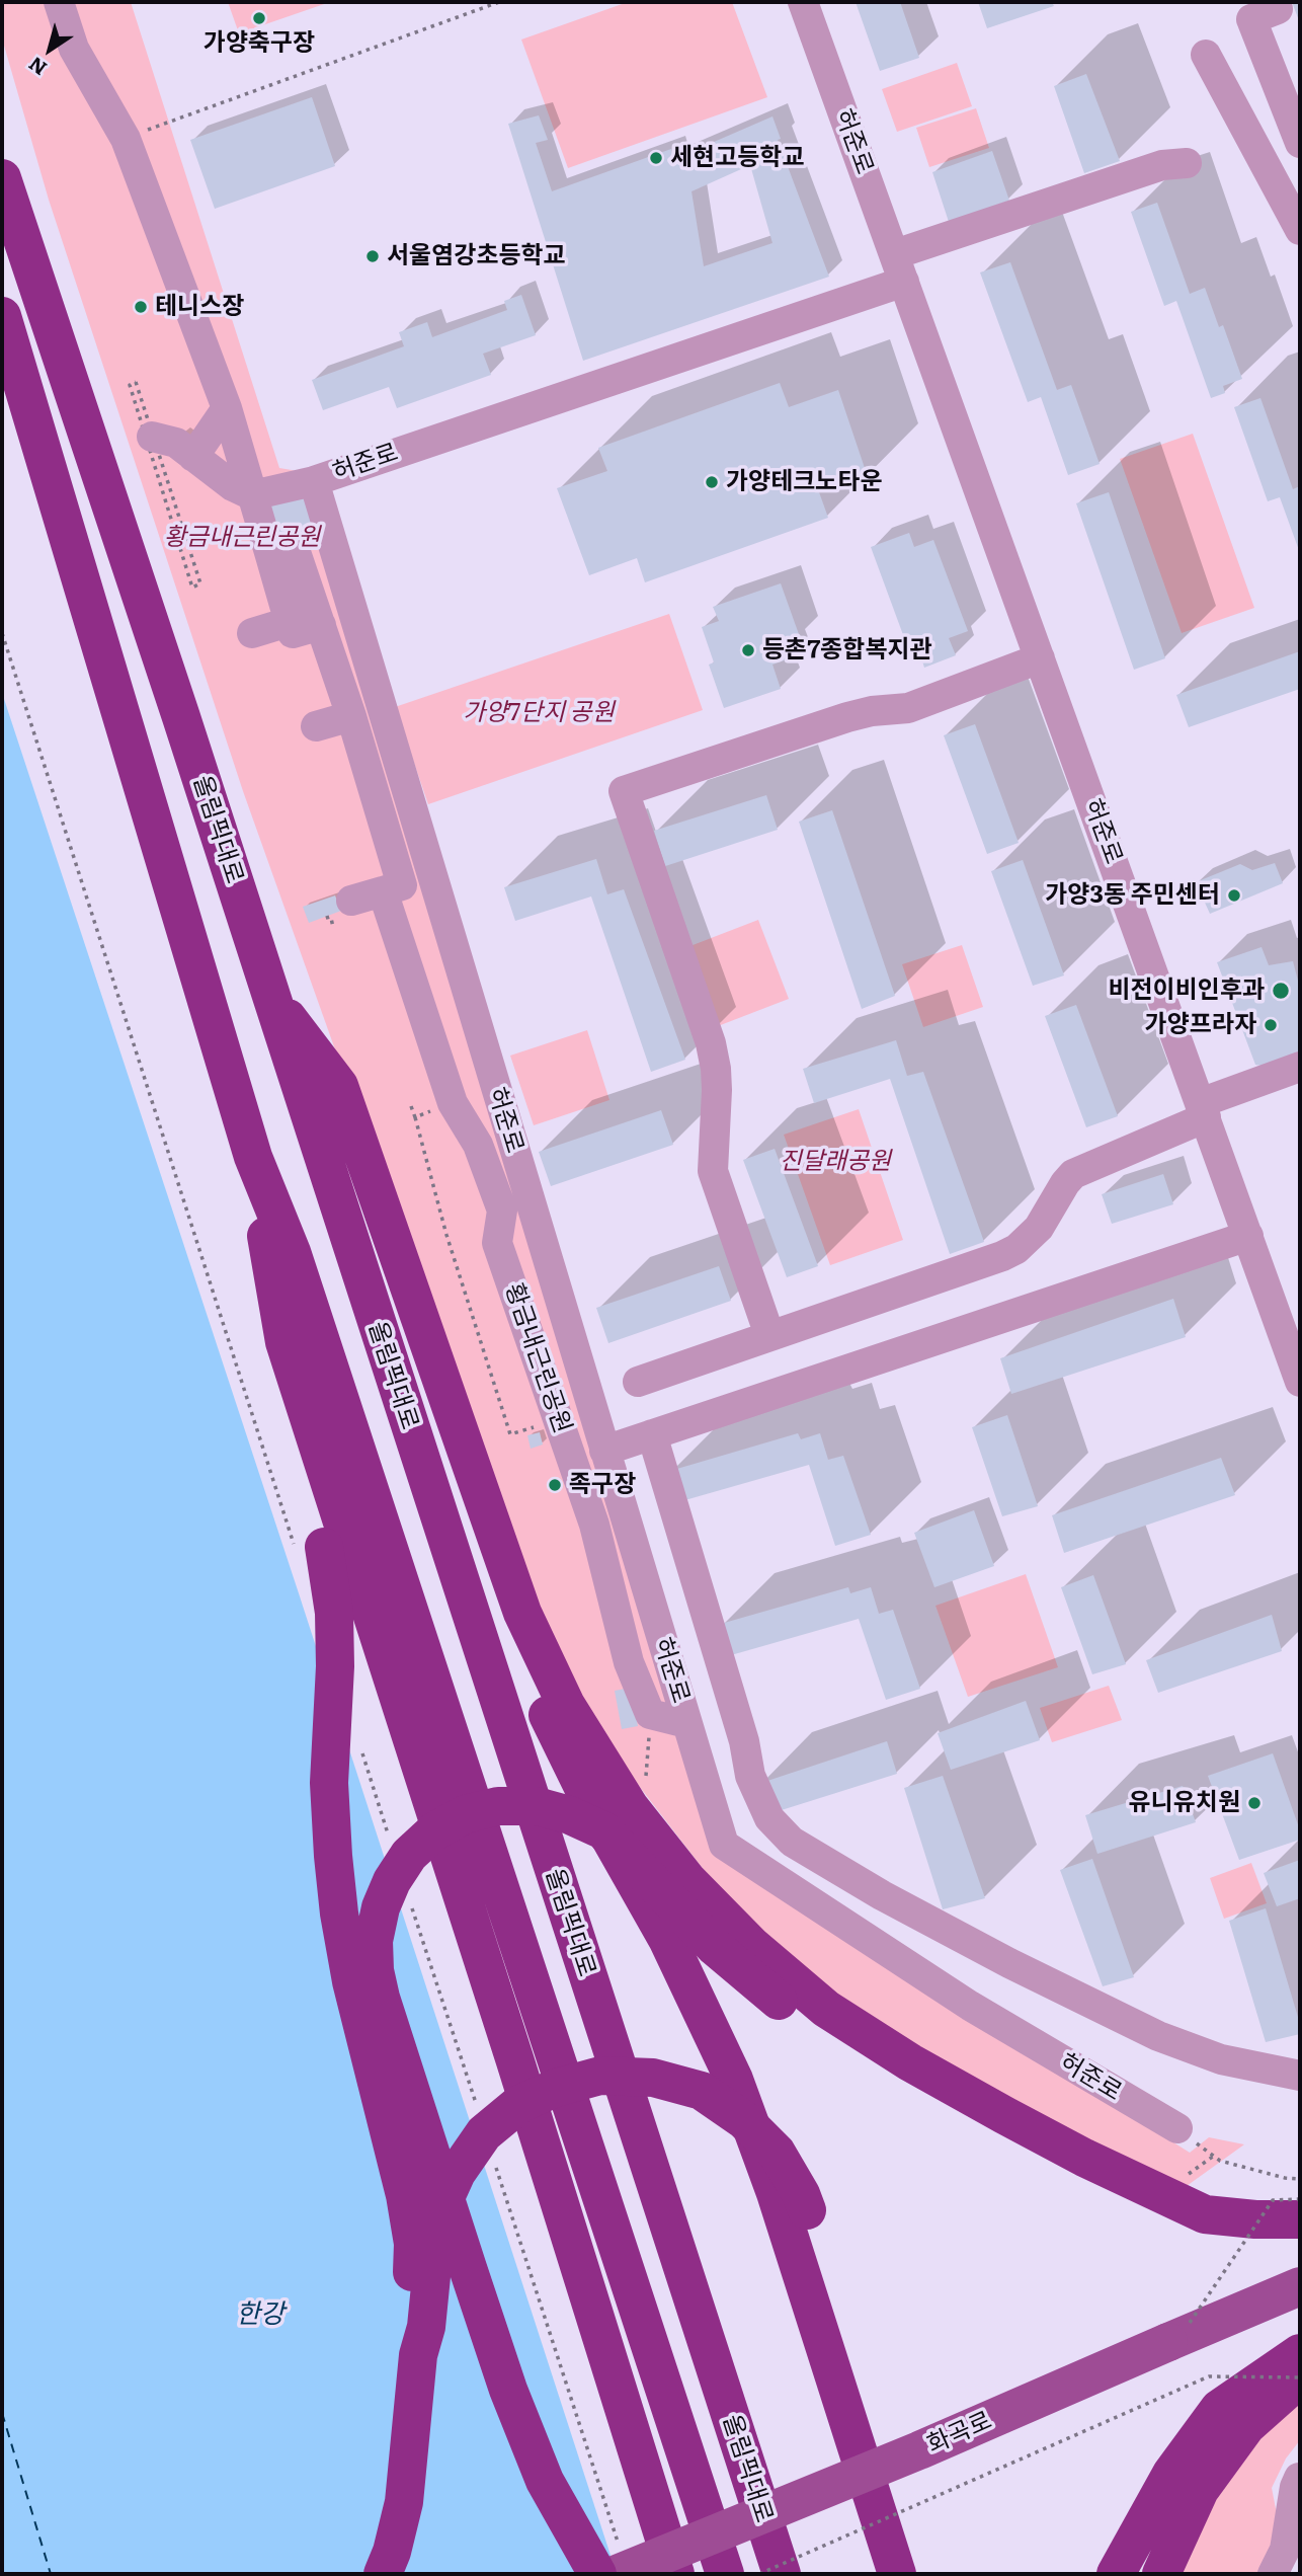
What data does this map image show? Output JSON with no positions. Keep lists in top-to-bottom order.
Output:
{
  "streets": {
    "highway": ["올림픽대로"],
    "main road": ["화곡로"],
    "street": ["허준로", "황금내근린공원"]
  },
  "water": ["한강"],
  "parks": ["황금내근린공원", "가양7단지 공원", "진달래공원"],
  "places": [
    "가양축구장",
    "세현고등학교",
    "서울염강초등학교",
    "테니스장",
    "가양테크노타운",
    "등촌7종합복지관",
    "가양3동 주민센터",
    "비전이비인후과",
    "가양프라자",
    "족구장",
    "유니유치원"
  ],
  "north": "bottom left"
}
